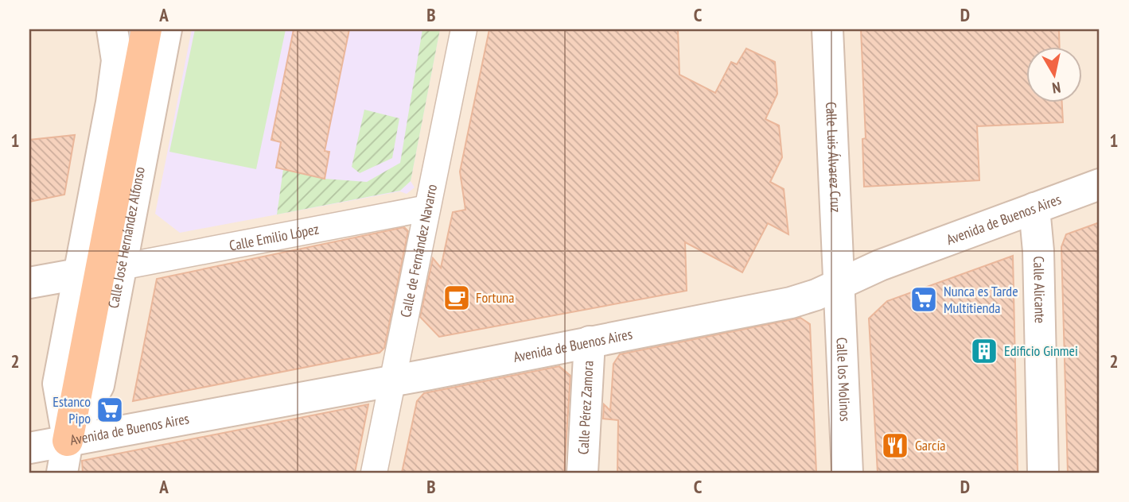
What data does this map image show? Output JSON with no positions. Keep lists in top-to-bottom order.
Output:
{
  "streets": {
    "street": [
      "Calle Luis Álvarez Cruz",
      "Avenida de Buenos Aires",
      "Calle Emilio López",
      "Calle José Hernández Alfonso",
      "Calle de Fernández Navarro",
      "Calle Alicante",
      "Calle los Molinos",
      "Calle Pérez Zamora"
    ]
  },
  "crossings": [
    ["Calle Luis Álvarez Cruz", "Avenida de Buenos Aires"],
    ["Calle Luis Álvarez Cruz", "Calle los Molinos"],
    ["Avenida de Buenos Aires", "Calle José Hernández Alfonso"],
    ["Avenida de Buenos Aires", "Calle de Fernández Navarro"],
    ["Avenida de Buenos Aires", "Calle Alicante"],
    ["Avenida de Buenos Aires", "Calle los Molinos"],
    ["Avenida de Buenos Aires", "Calle Pérez Zamora"],
    ["Calle Emilio López", "Calle José Hernández Alfonso"],
    ["Calle Emilio López", "Calle de Fernández Navarro"]
  ],
  "places": {
    "cafe": ["Fortuna"],
    "supermarket": ["Nunca es Tarde Multitienda", "Estanco Pipo"],
    "building": ["Edificio Ginmei"],
    "restaurant": ["García"]
  },
  "north": "bottom",
  "grid": {
    "columns": [
      "A",
      "B",
      "C",
      "D"
    ],
    "rows": ["1", "2"]
  }
}
